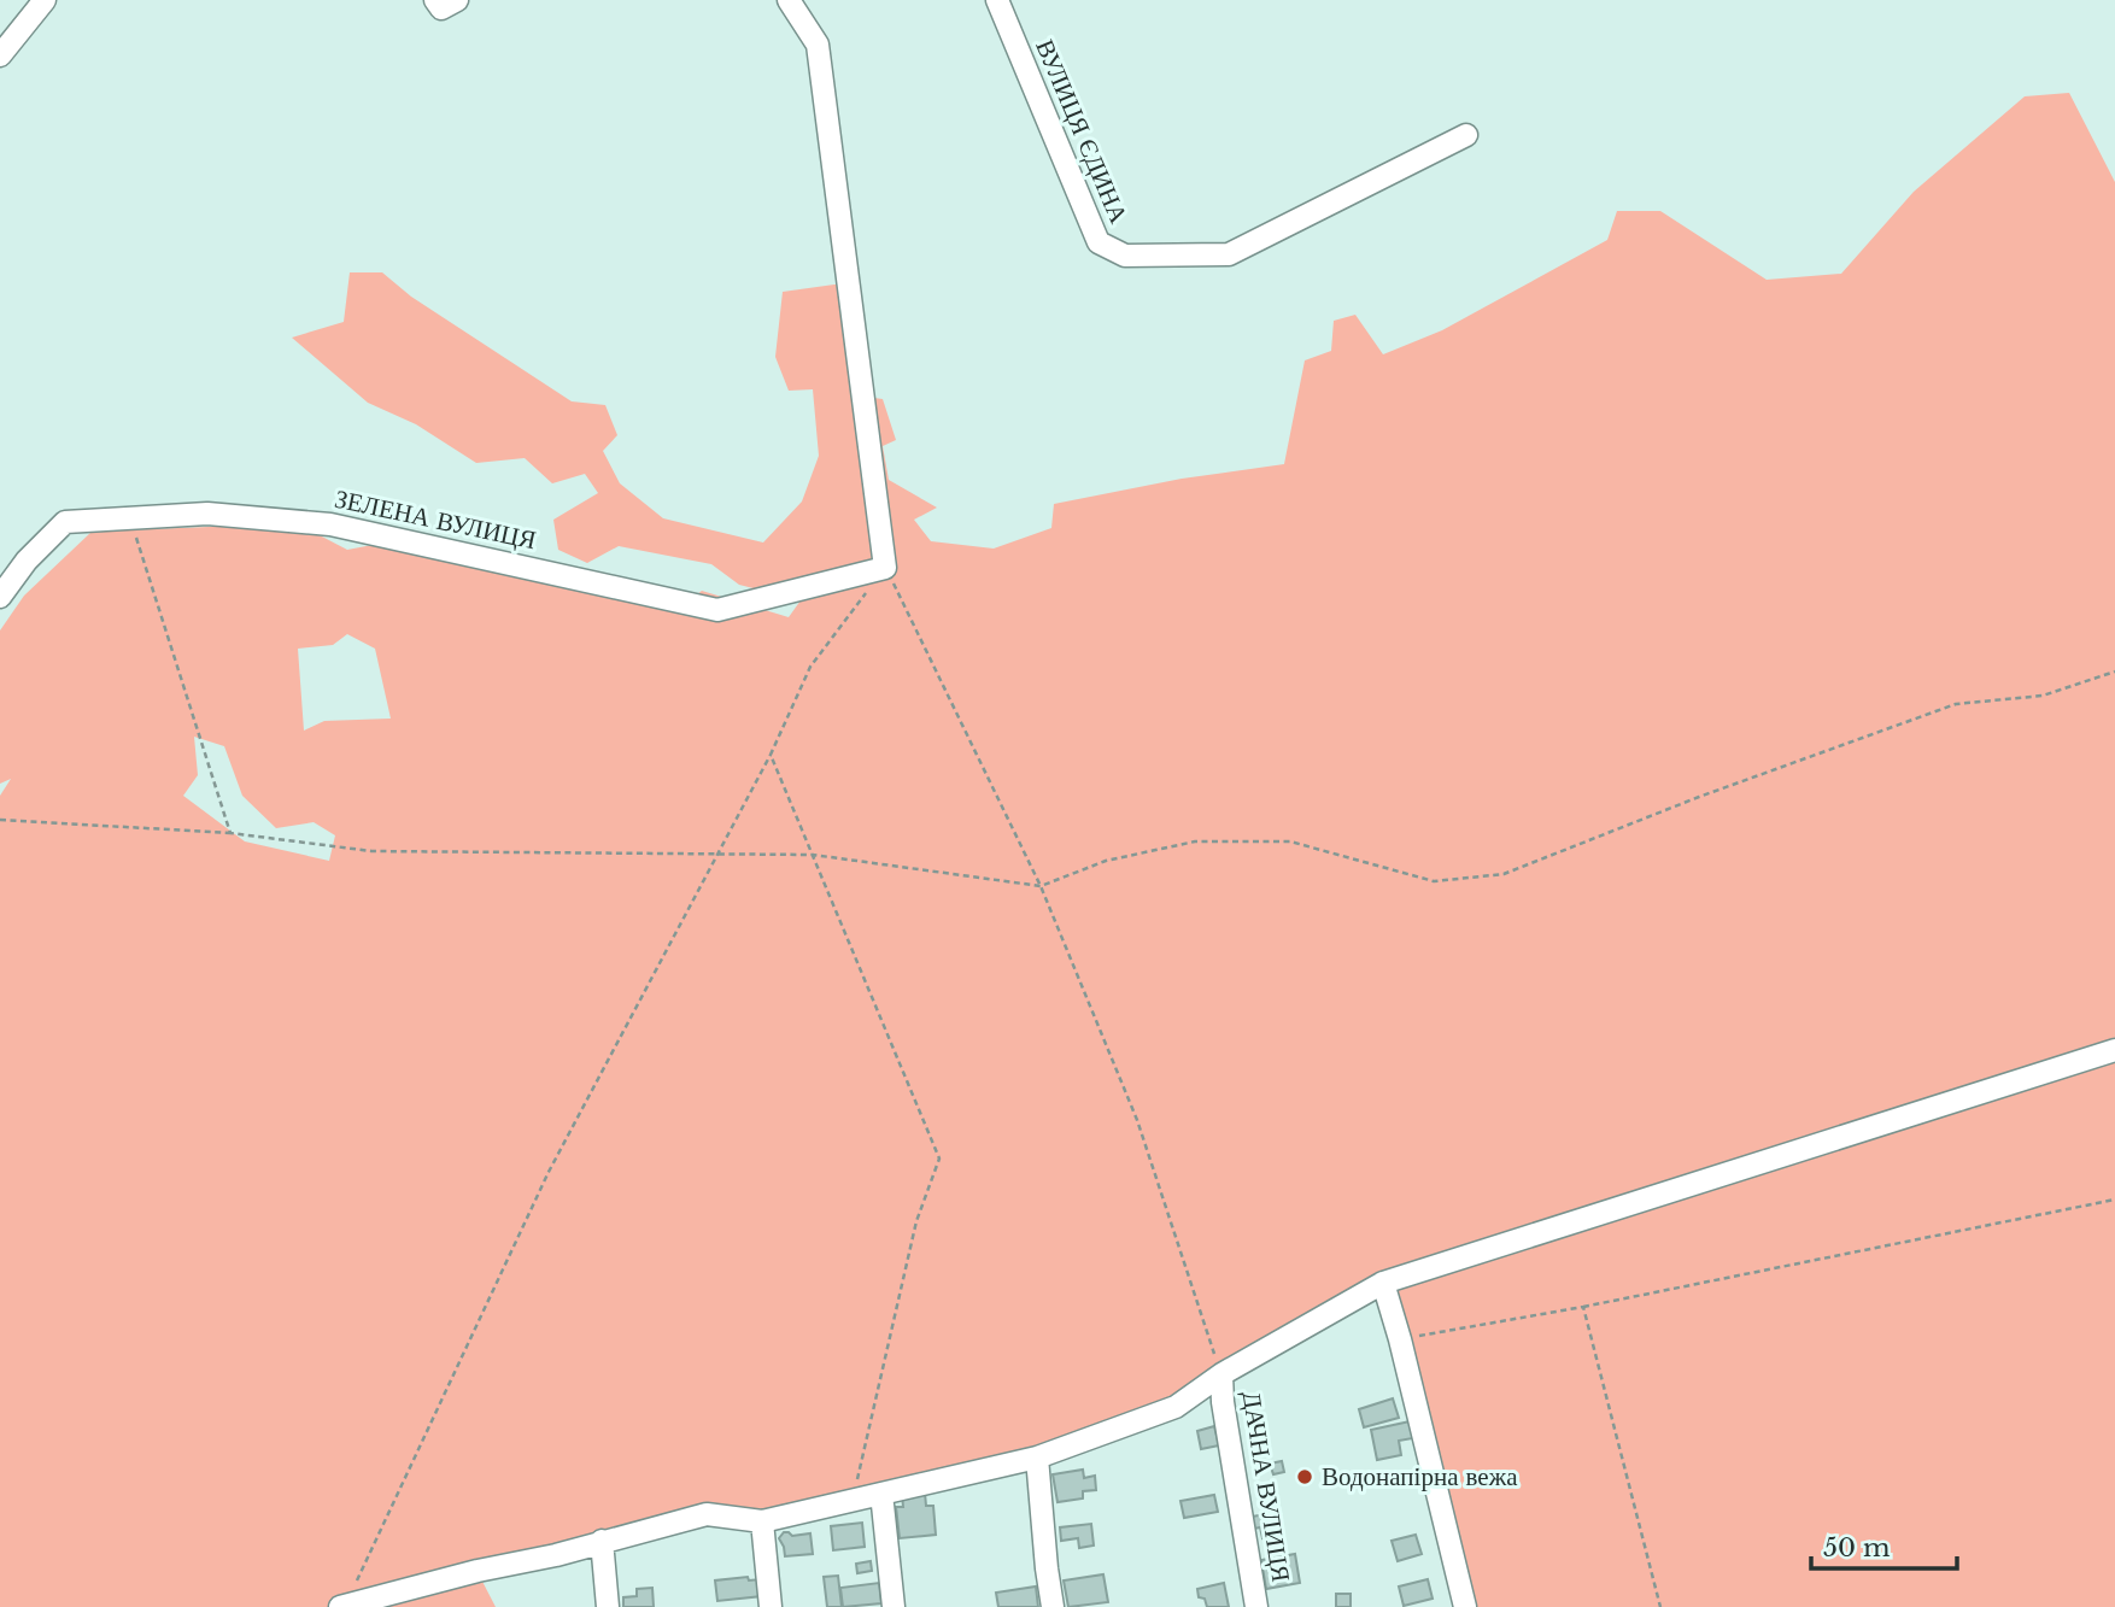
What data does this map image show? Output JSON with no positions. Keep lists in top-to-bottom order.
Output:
{
  "streets": {
    "street": ["ВУЛИЦЯ ЄДИНА", "ЗЕЛЕНА ВУЛИЦЯ", "ДАЧНА ВУЛИЦЯ"]
  },
  "places": ["Водонапірна вежа"],
  "scale_bar": "50 m"
}
